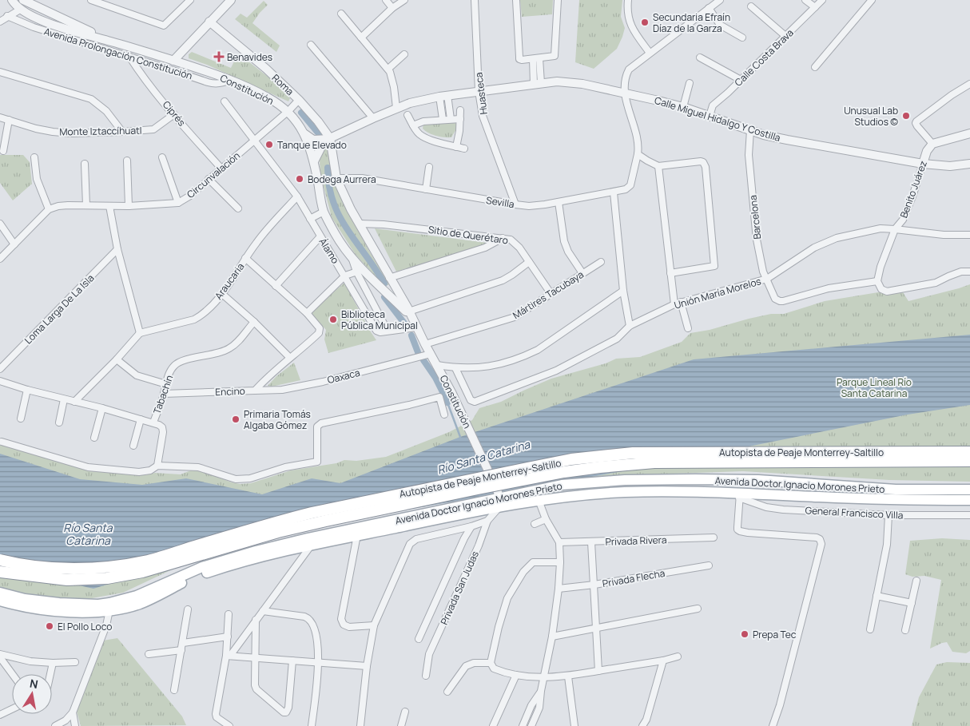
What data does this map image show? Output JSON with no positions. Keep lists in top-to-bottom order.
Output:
{
  "streets": {
    "highway": ["Autopista de Peaje Monterrey-Saltillo"],
    "main road": ["Avenida Doctor Ignacio Morones Prieto"],
    "street": [
      "Avenida Prolongación Constitución",
      "Calle Costa Brava",
      "Roma",
      "Constitución",
      "Huasteca",
      "Ciprés",
      "Calle Miguel Hidalgo Y Costilla",
      "Monte Iztaccíhuatl",
      "Circunvalación",
      "Benito Juárez",
      "Sevilla",
      "Barcelona",
      "Sitio de Querétaro",
      "Álamo",
      "Araucaria",
      "Unión María Morelos",
      "Mártires Tacubaya",
      "Loma Larga De La Isla",
      "Oaxaca",
      "Encino",
      "Tabachín",
      "General Francisco Villa",
      "Privada Rivera",
      "Privada Flecha",
      "Privada San Judas"
    ]
  },
  "crossings": [
    ["Avenida Prolongación Constitución", "Constitución"],
    ["Avenida Prolongación Constitución", "Ciprés"],
    ["Calle Costa Brava", "Calle Miguel Hidalgo Y Costilla"],
    ["Roma", "Constitución"],
    ["Roma", "Calle Miguel Hidalgo Y Costilla"],
    ["Roma", "Circunvalación"],
    ["Constitución", "Calle Miguel Hidalgo Y Costilla"],
    ["Constitución", "Circunvalación"],
    ["Constitución", "Sevilla"],
    ["Constitución", "Sitio de Querétaro"],
    ["Constitución", "Álamo"],
    ["Constitución", "Mártires Tacubaya"],
    ["Constitución", "Oaxaca"],
    ["Constitución", "Avenida Doctor Ignacio Morones Prieto"],
    ["Huasteca", "Calle Miguel Hidalgo Y Costilla"],
    ["Huasteca", "Sevilla"],
    ["Ciprés", "Monte Iztaccíhuatl"],
    ["Ciprés", "Circunvalación"],
    ["Calle Miguel Hidalgo Y Costilla", "Benito Juárez"],
    ["Calle Miguel Hidalgo Y Costilla", "Barcelona"],
    ["Circunvalación", "Álamo"],
    ["Benito Juárez", "Barcelona"],
    ["Benito Juárez", "Unión María Morelos"],
    ["Barcelona", "Unión María Morelos"],
    ["Sitio de Querétaro", "Mártires Tacubaya"],
    ["Álamo", "Araucaria"],
    ["Oaxaca", "Encino"],
    ["Encino", "Tabachín"],
    ["Avenida Doctor Ignacio Morones Prieto", "General Francisco Villa"]
  ],
  "water": ["Río Santa Catarina"],
  "parks": ["Parque Lineal Río Santa Catarina"],
  "places": {
    "other": [
      "Secundaria Efraín Díaz de la Garza",
      "Unusual Lab Studios ©",
      "Tanque Elevado",
      "Bodega Aurrera",
      "Biblioteca Pública Municipal",
      "Primaria Tomás Algaba Gómez",
      "El Pollo Loco",
      "Prepa Tec"
    ],
    "health": ["Benavides"]
  },
  "north": "top"
}
